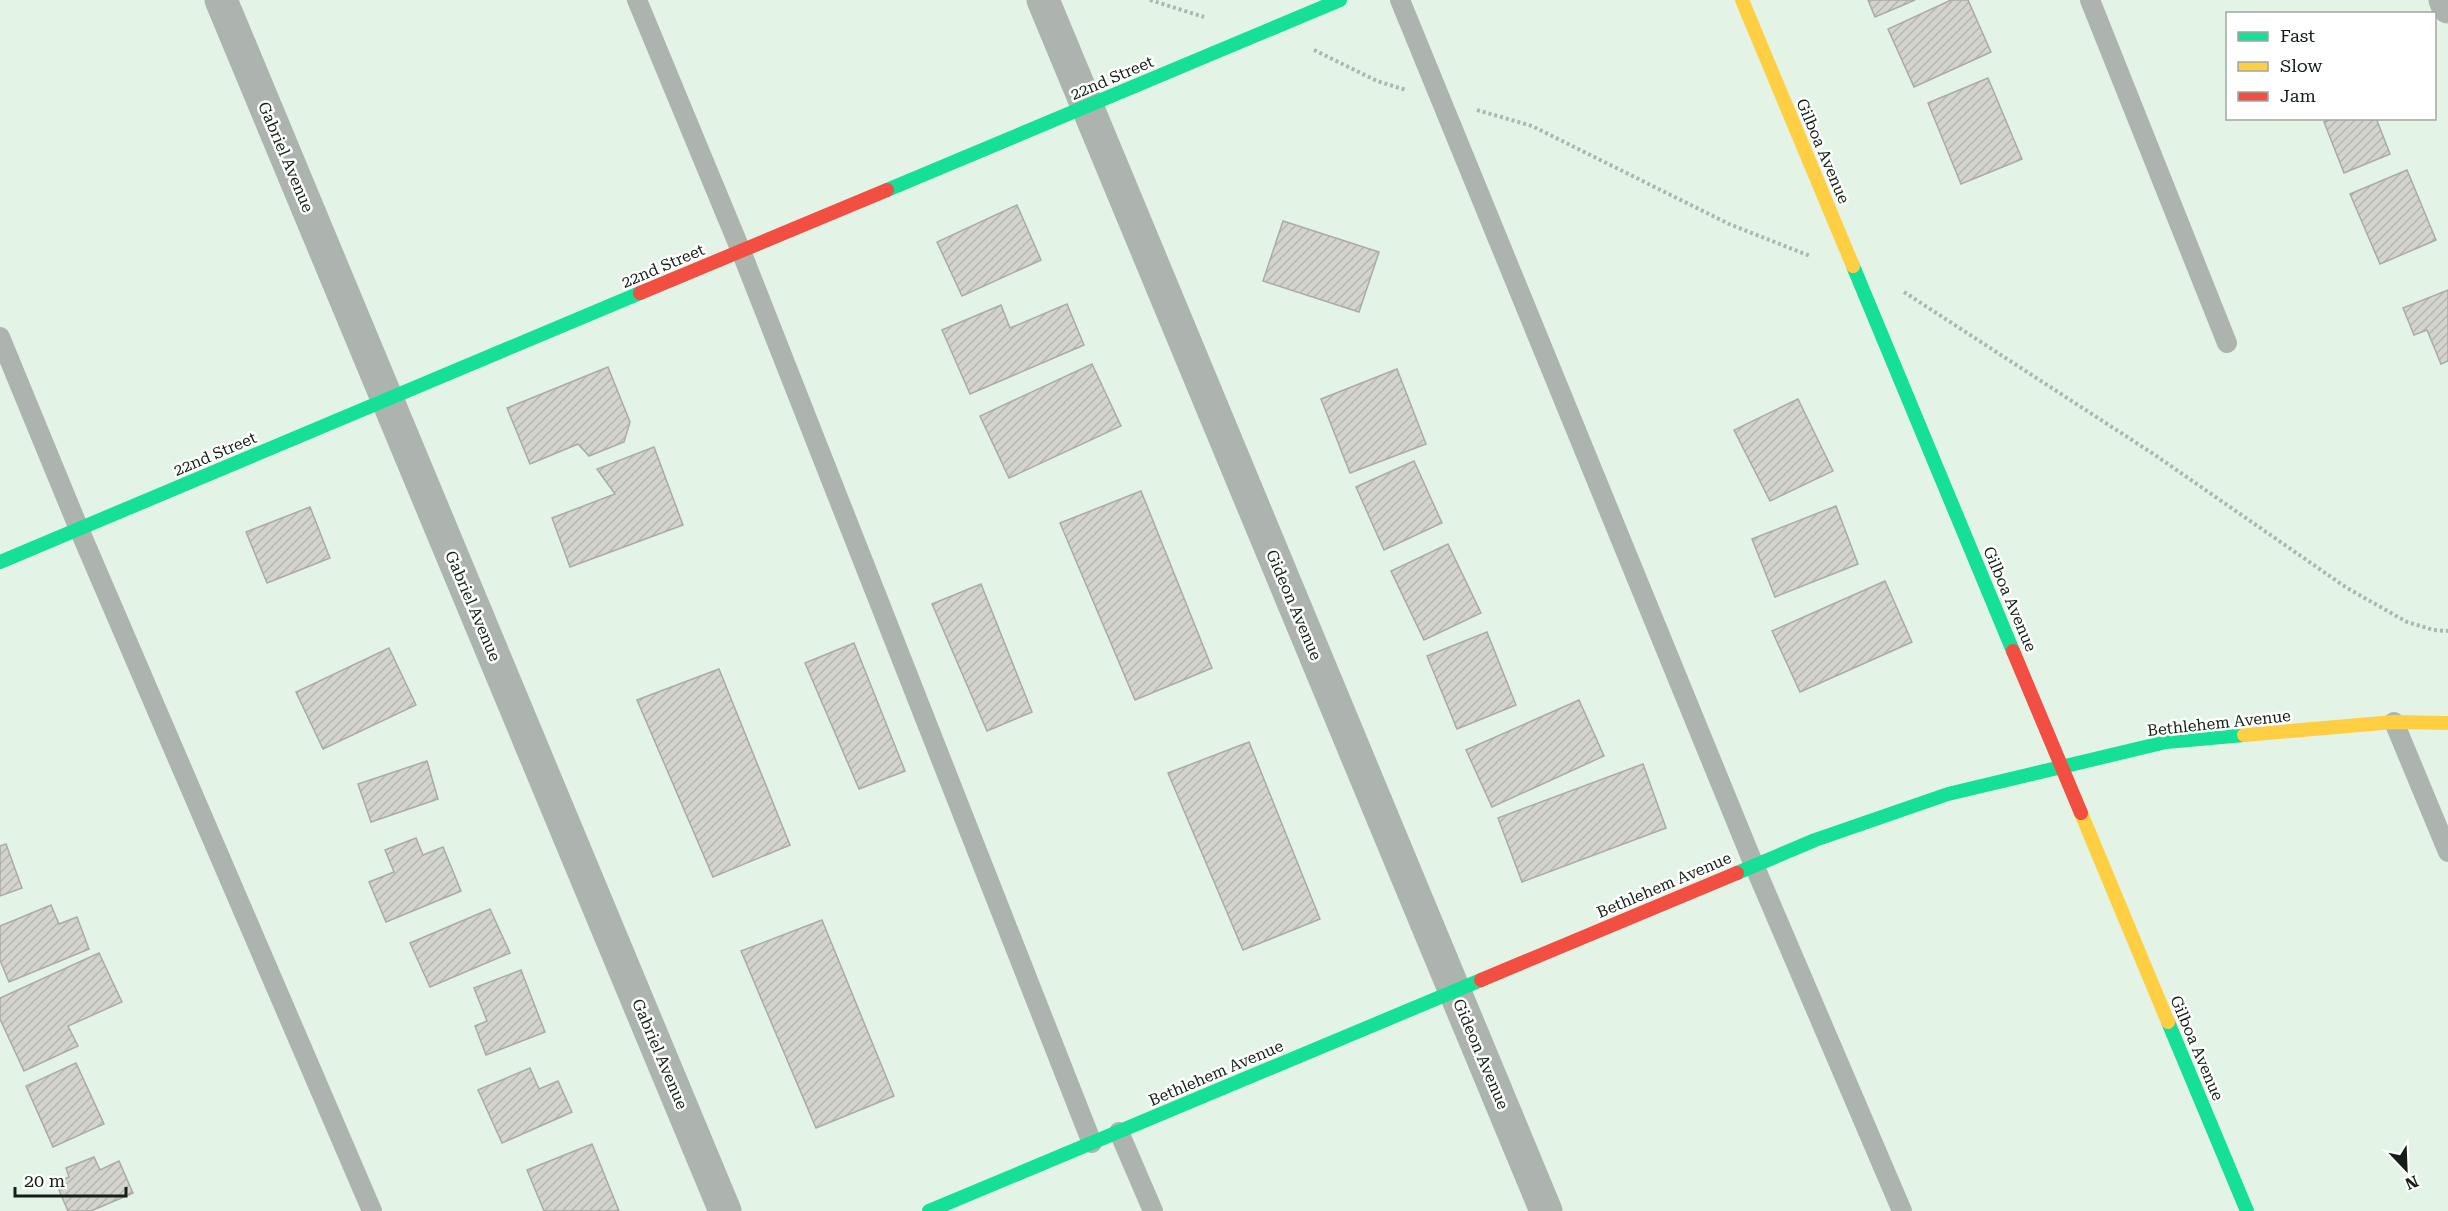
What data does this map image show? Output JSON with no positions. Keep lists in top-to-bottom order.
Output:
{
  "streets": {
    "street": [
      "22nd Street",
      "Gilboa Avenue",
      "Gabriel Avenue",
      "Gideon Avenue",
      "Bethlehem Avenue"
    ]
  },
  "crossings": [
    ["22nd Street", "Gabriel Avenue"],
    ["22nd Street", "Gideon Avenue"],
    ["Gilboa Avenue", "Bethlehem Avenue"],
    ["Gideon Avenue", "Bethlehem Avenue"]
  ],
  "legend": ["Fast", "Slow", "Jam"],
  "scale_bar": "20 m",
  "north": "bottom right"
}
